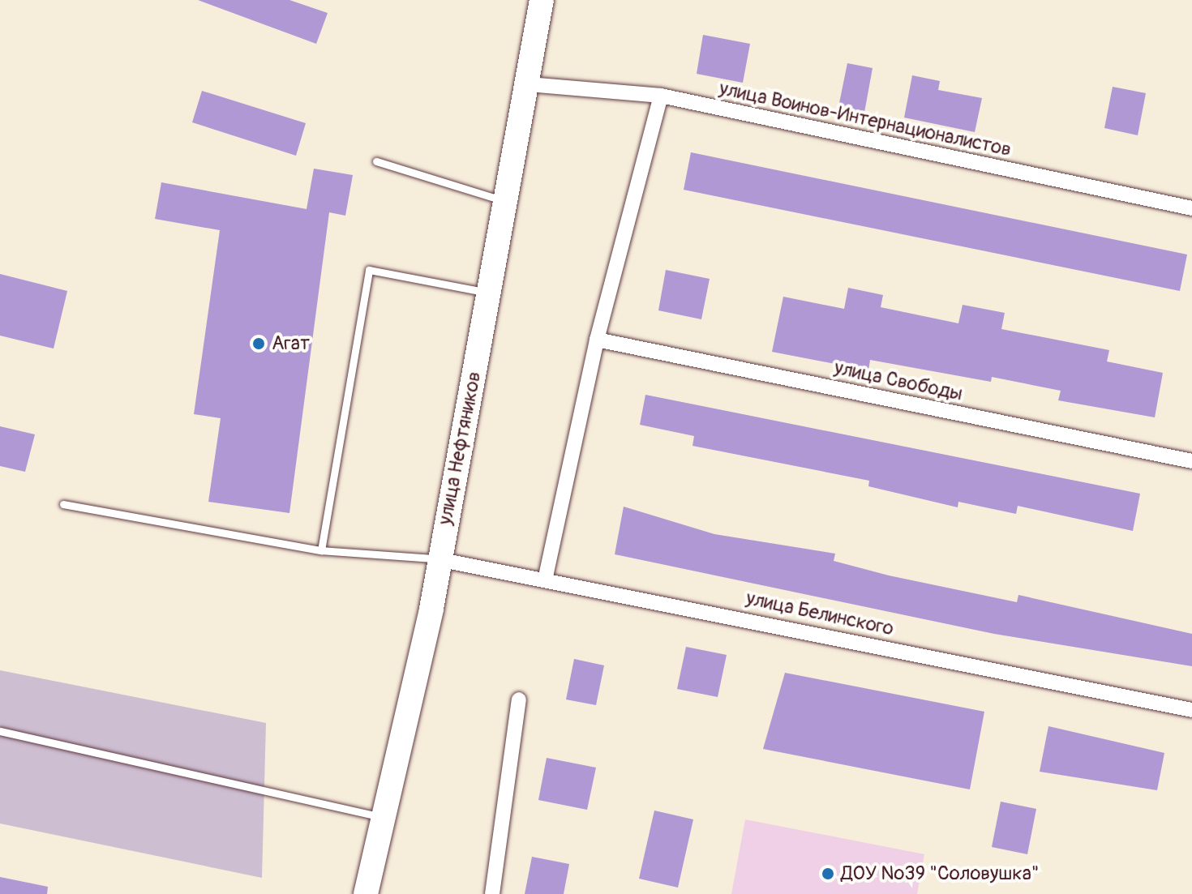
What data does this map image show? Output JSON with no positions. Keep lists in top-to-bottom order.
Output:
{
  "streets": {
    "main road": ["улица Нефтяников"],
    "street": ["улица Воинов-Интернационалистов", "улица Свободы", "улица Белинского"]
  },
  "crossings": [
    ["улица Воинов-Интернационалистов", "улица Нефтяников"],
    ["улица Нефтяников", "улица Белинского"]
  ],
  "places": ["Агат", "ДОУ №39 \"Соловушка\""]
}
